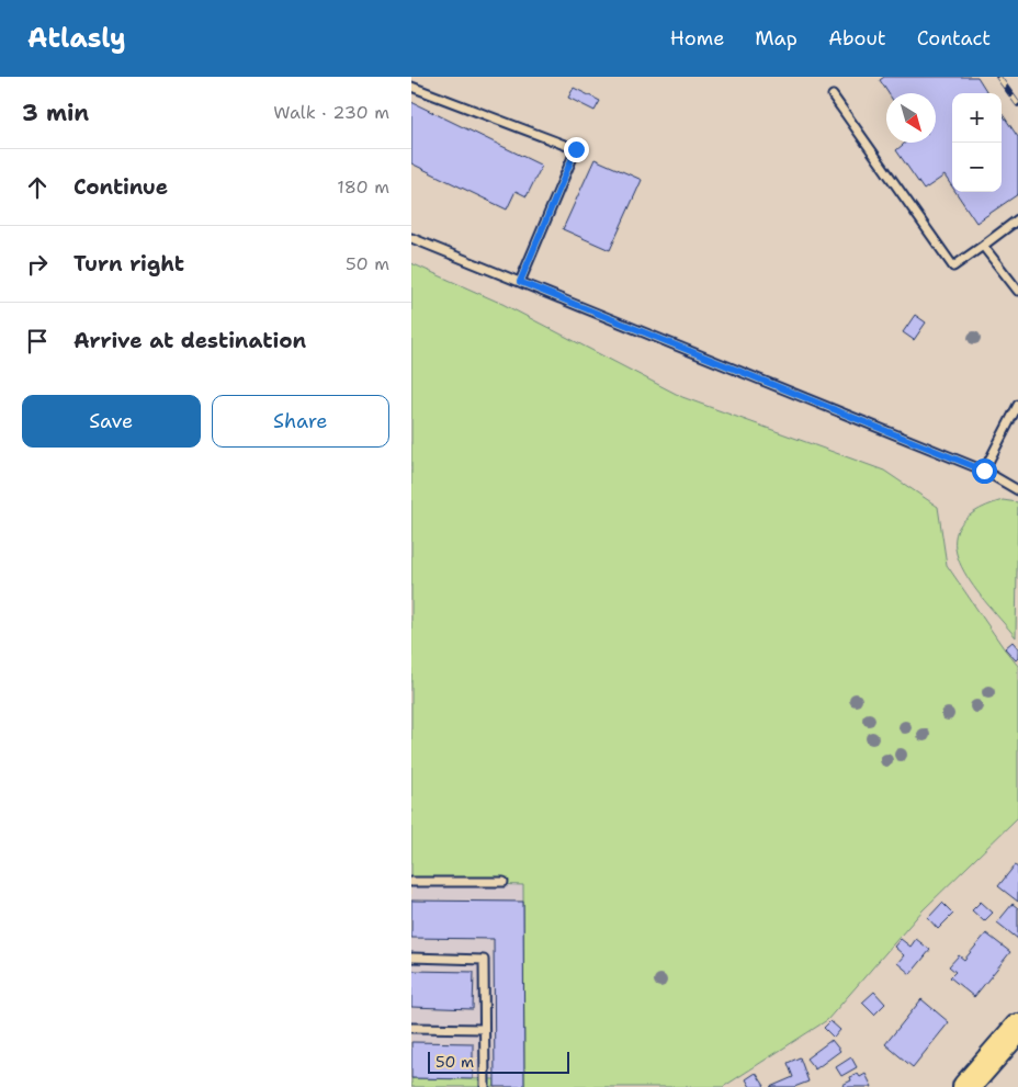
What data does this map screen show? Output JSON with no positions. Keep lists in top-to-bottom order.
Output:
{
  "scale_bar": "50 m",
  "north": "bottom right",
  "page": {
    "header": "Atlasly",
    "nav": [
      "Home",
      "Map",
      "About",
      "Contact"
    ],
    "heading": ["3 min", "Walk · 230 m"],
    "map_buttons": ["+", "−"],
    "list": [
      ["Continue", "180 m"],
      ["Turn right", "50 m"],
      "Arrive at destination"
    ],
    "buttons": ["Save", "Share"],
    "scale": "50 m"
  }
}
